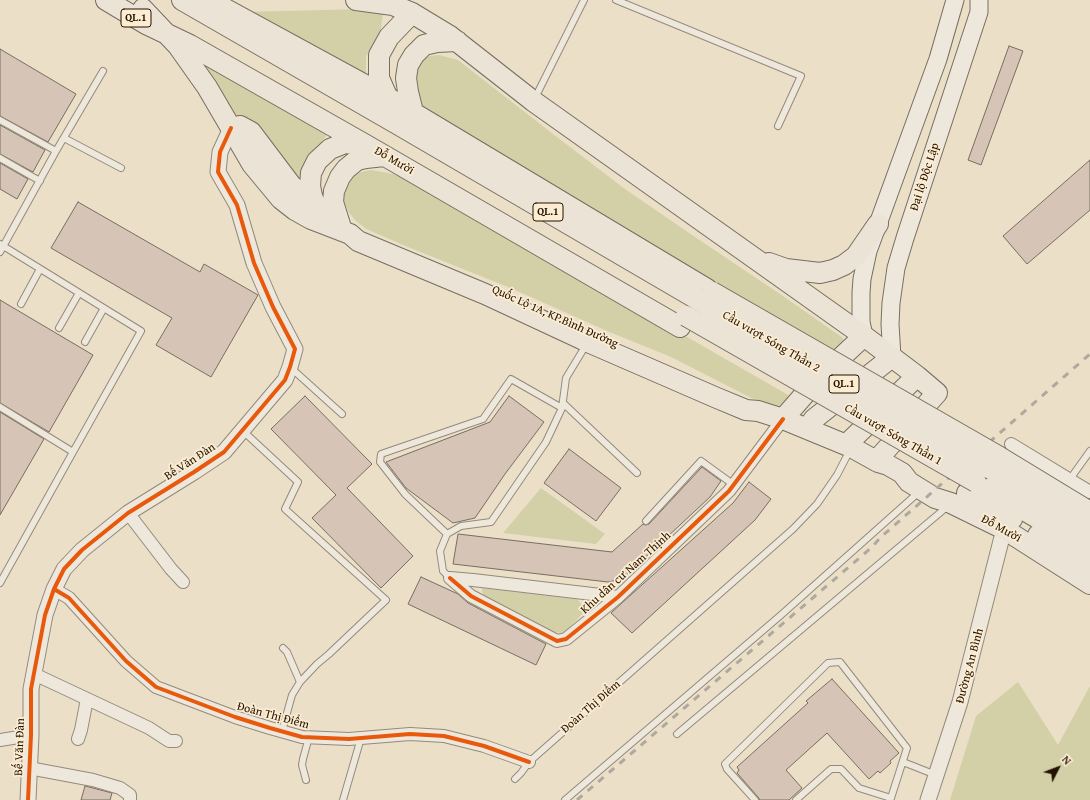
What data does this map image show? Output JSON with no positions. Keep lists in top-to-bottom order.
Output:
{
  "streets": {
    "highway": [
      "QL.1",
      "Đỗ Mười",
      "Quốc Lộ 1A, KP.Bình Đường",
      "Cầu vượt Sóng Thần 2",
      "Cầu vượt Sóng Thần 1"
    ],
    "main road": ["Đại lộ Độc Lập"],
    "street": [
      "Bế Văn Đàn",
      "Khu dân cư Nam Thịnh",
      "Đường An Bình",
      "Đoàn Thị Điểm"
    ]
  },
  "crossings": [
    ["QL.1", "Cầu vượt Sóng Thần 2"],
    ["Đỗ Mười", "Quốc Lộ 1A, KP.Bình Đường"],
    ["Đỗ Mười", "Cầu vượt Sóng Thần 1"],
    ["Đỗ Mười", "Khu dân cư Nam Thịnh"],
    ["Đỗ Mười", "Đường An Bình"],
    ["Đỗ Mười", "Đoàn Thị Điểm"],
    ["Bế Văn Đàn", "Đoàn Thị Điểm"]
  ],
  "north": "top right"
}
